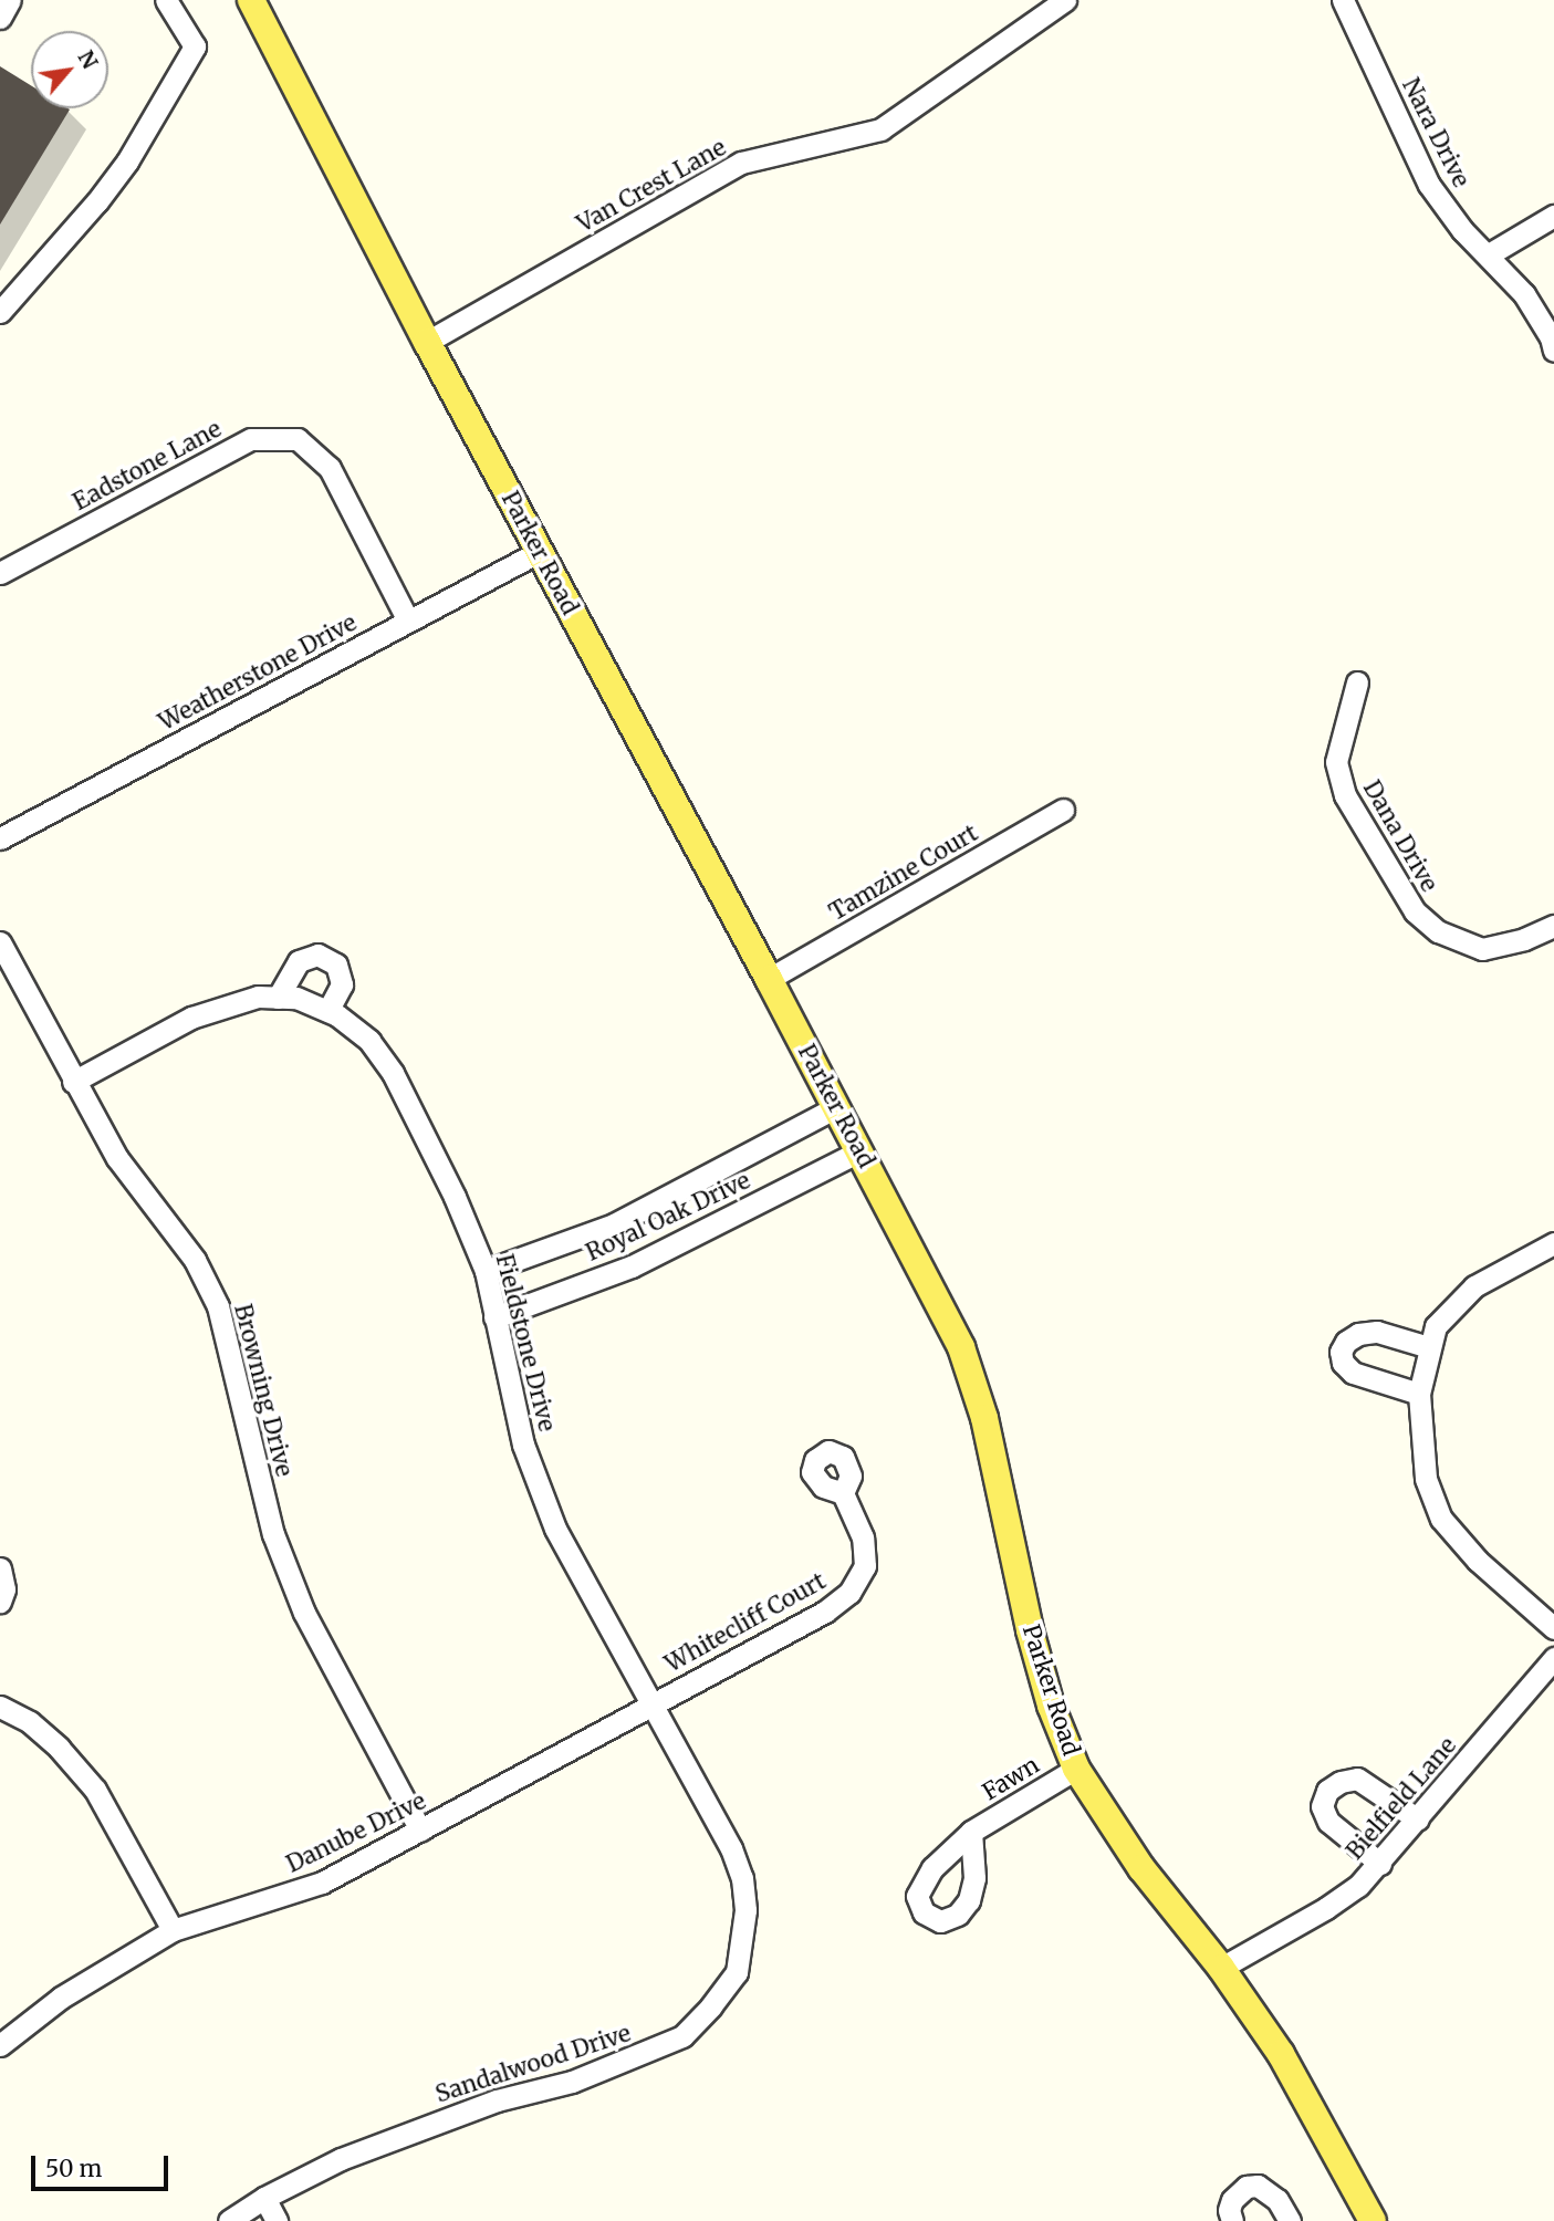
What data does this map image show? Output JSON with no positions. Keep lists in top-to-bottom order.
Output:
{
  "streets": {
    "main road": ["Parker Road"],
    "street": [
      "Nara Drive",
      "Van Crest Lane",
      "Eadstone Lane",
      "Weatherstone Drive",
      "Dana Drive",
      "Tamzine Court",
      "Royal Oak Drive",
      "Fieldstone Drive",
      "Browning Drive",
      "Whitecliff Court",
      "Fawn",
      "Bielfield Lane",
      "Danube Drive",
      "Sandalwood Drive"
    ]
  },
  "crossings": [
    ["Van Crest Lane", "Parker Road"],
    ["Eadstone Lane", "Weatherstone Drive"],
    ["Parker Road", "Weatherstone Drive"],
    ["Parker Road", "Tamzine Court"],
    ["Parker Road", "Royal Oak Drive"],
    ["Parker Road", "Fawn"],
    ["Parker Road", "Bielfield Lane"],
    ["Royal Oak Drive", "Fieldstone Drive"],
    ["Fieldstone Drive", "Browning Drive"],
    ["Fieldstone Drive", "Whitecliff Court"],
    ["Fieldstone Drive", "Danube Drive"],
    ["Fieldstone Drive", "Sandalwood Drive"],
    ["Browning Drive", "Danube Drive"],
    ["Whitecliff Court", "Danube Drive"],
    ["Whitecliff Court", "Sandalwood Drive"],
    ["Danube Drive", "Sandalwood Drive"]
  ],
  "scale_bar": "50 m",
  "north": "top right"
}
